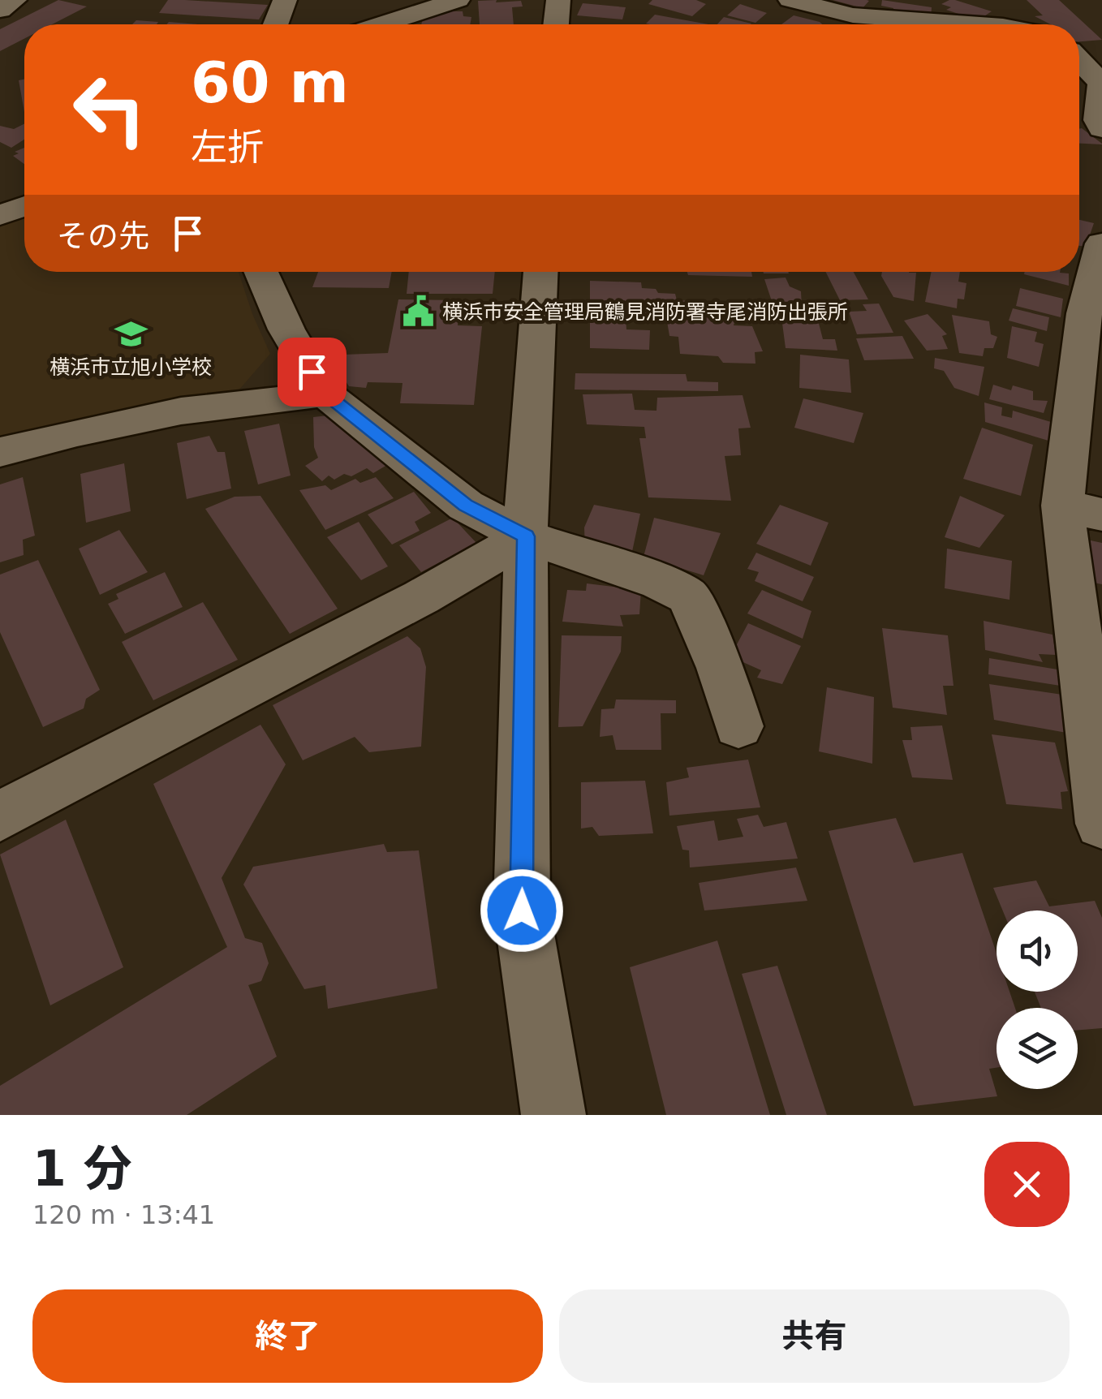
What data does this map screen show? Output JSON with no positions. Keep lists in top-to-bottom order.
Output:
{
  "places": {
    "public building": ["横浜市安全管理局鶴見消防署寺尾消防出張所"],
    "school or university": ["横浜市立旭小学校"]
  },
  "page": {
    "turn": ["60 m", "左折"],
    "then": "その先",
    "heading": ["1 分", "120 m · 13:41"],
    "buttons": ["終了", "共有"]
  }
}
